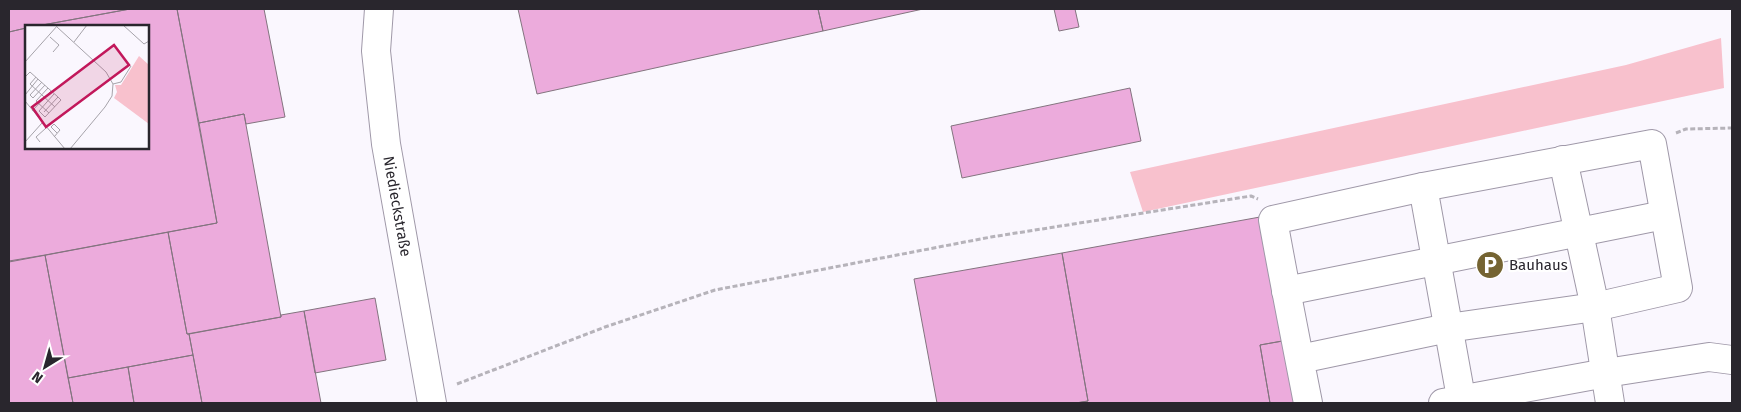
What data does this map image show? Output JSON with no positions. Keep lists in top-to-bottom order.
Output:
{
  "streets": {
    "street": ["Niedieckstraße"]
  },
  "places": {
    "parking": ["Bauhaus"]
  },
  "north": "bottom left"
}
